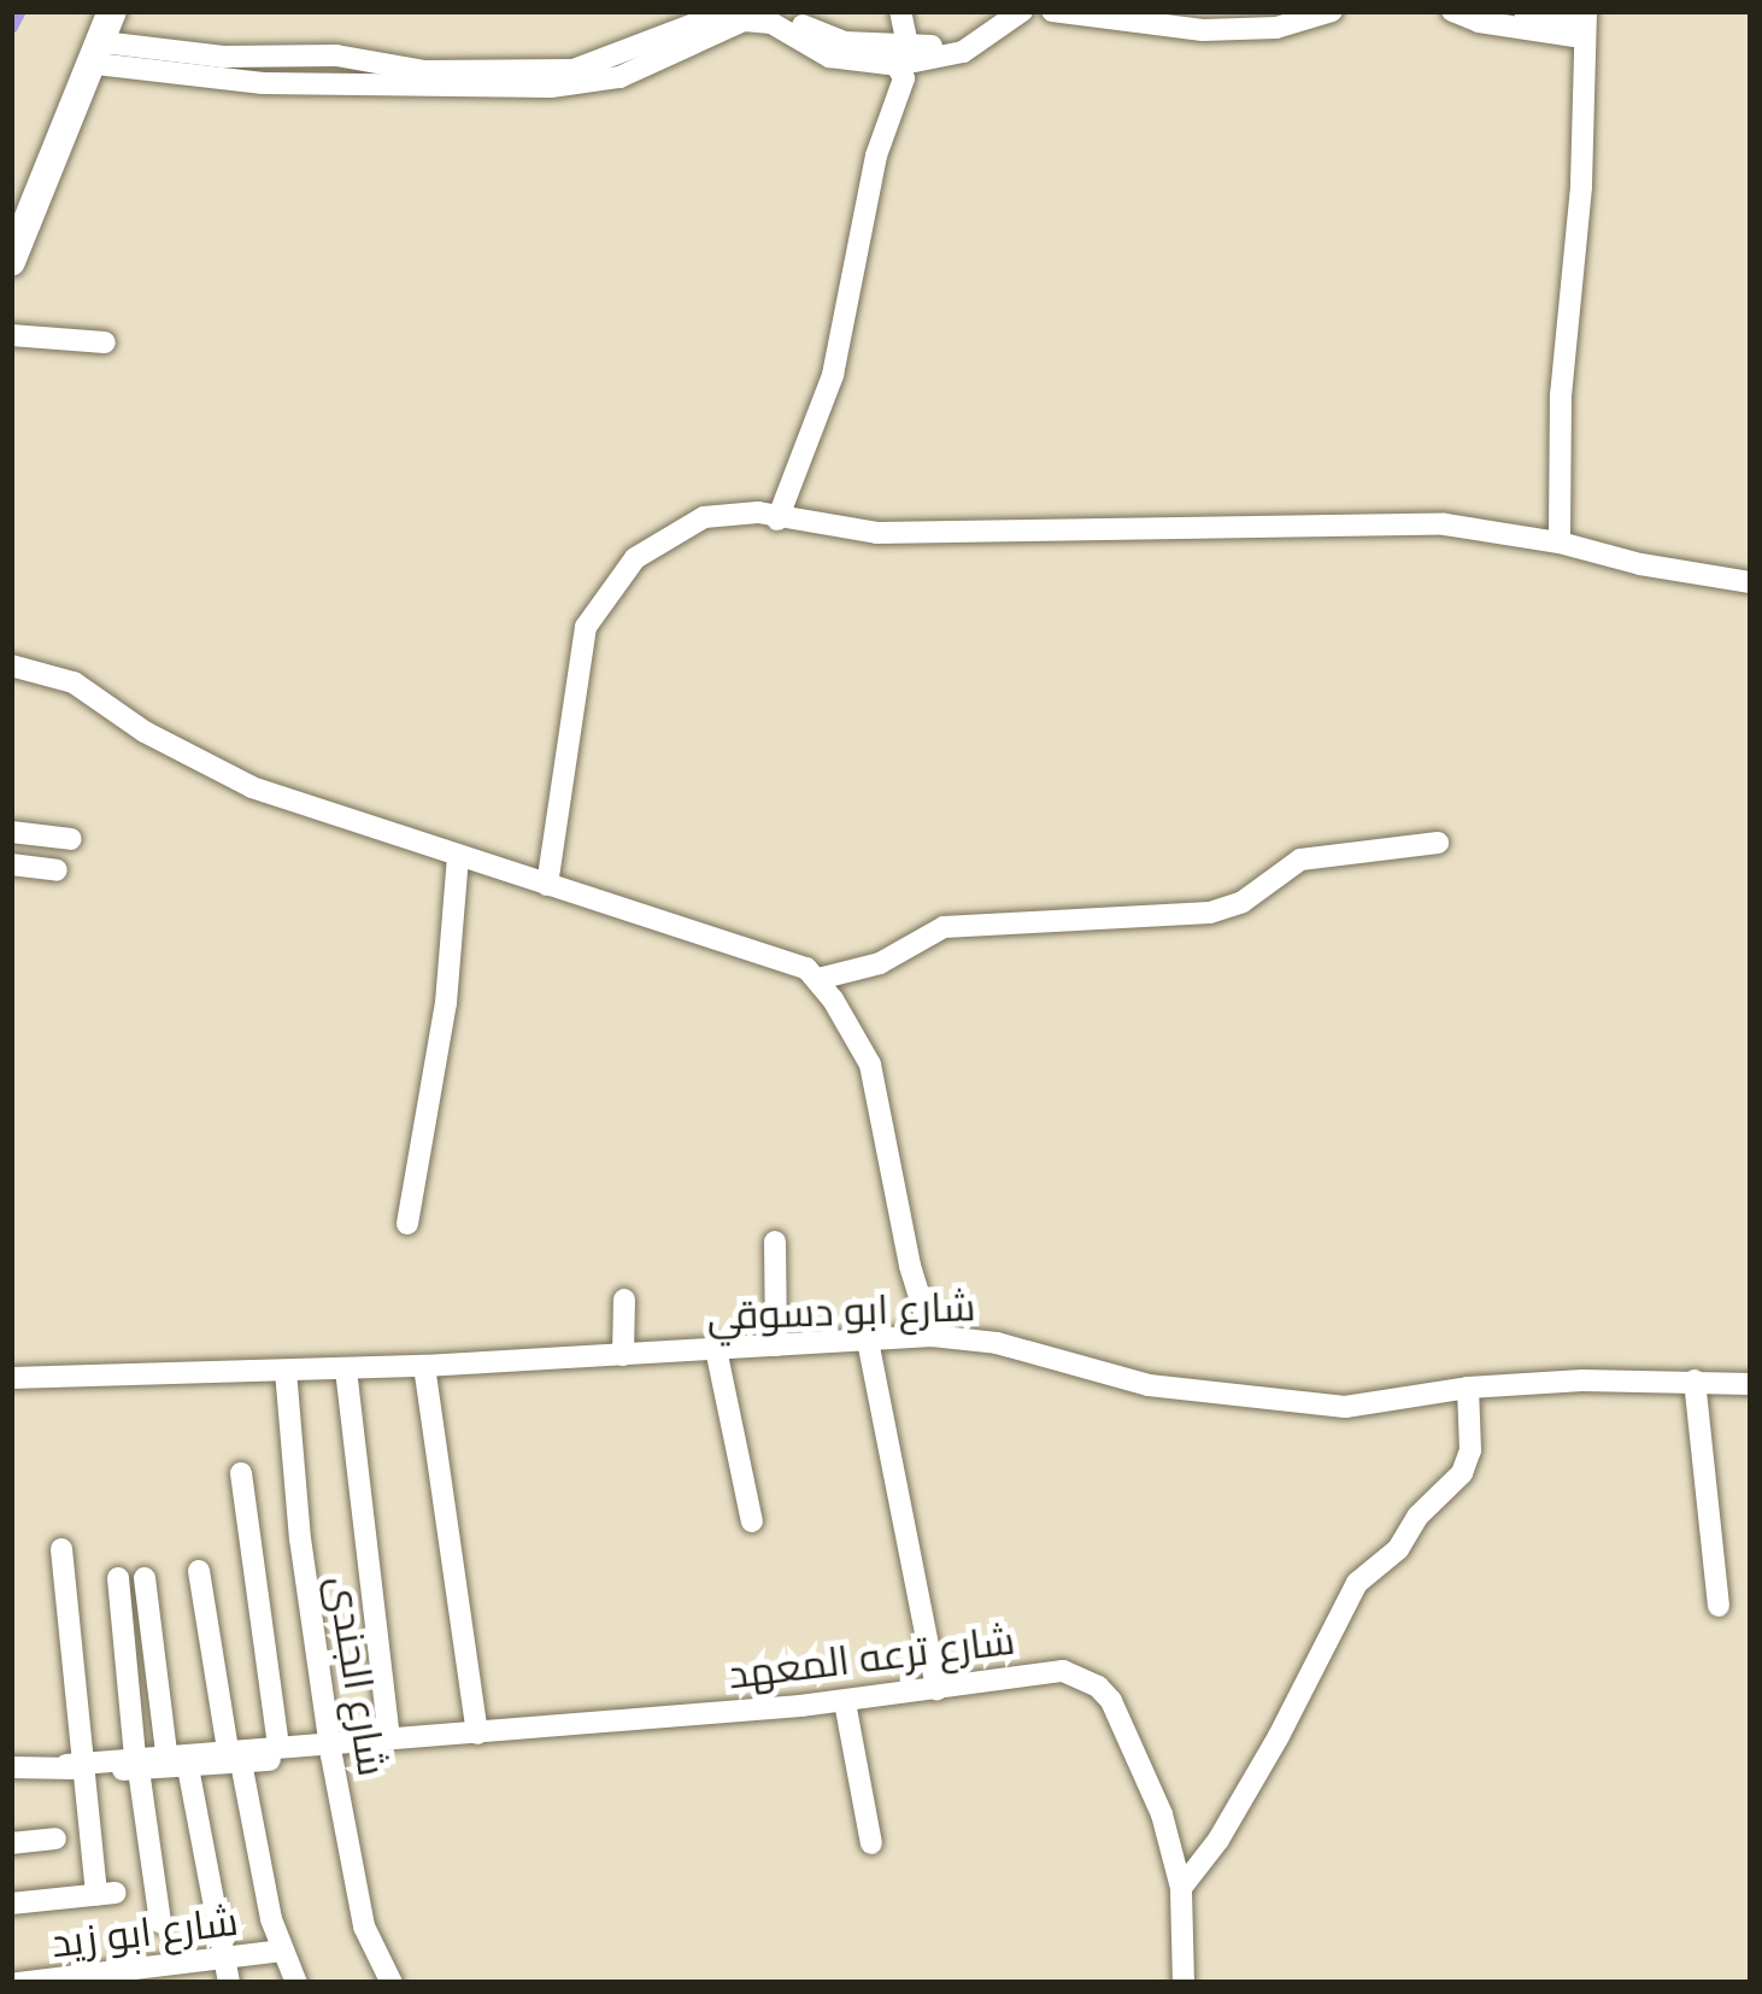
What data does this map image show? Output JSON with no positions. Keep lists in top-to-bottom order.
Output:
{
  "streets": {
    "street": [
      "شارع ابو دسوقي",
      "شارع ترعه المعهد",
      "شارع الجندى",
      "شارع ابو زيد"
    ]
  },
  "crossings": [
    ["شارع ابو دسوقي", "شارع الجندى"],
    ["شارع ترعه المعهد", "شارع الجندى"]
  ]
}
